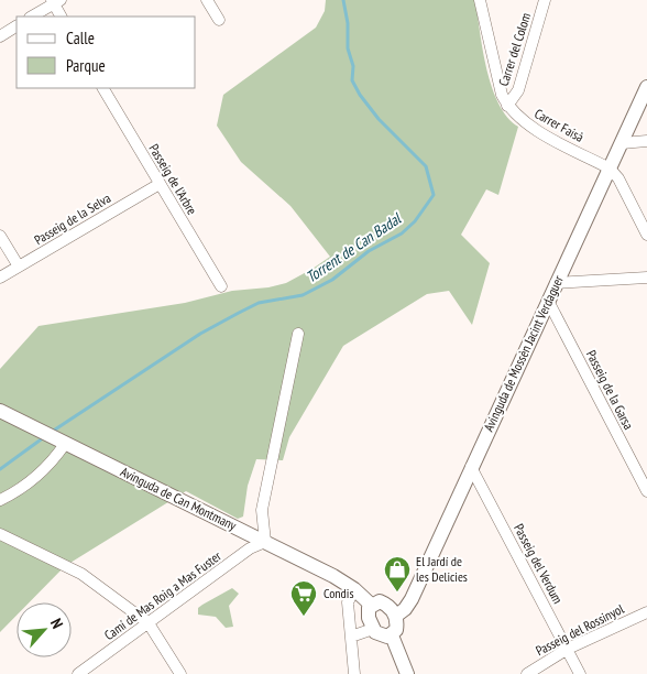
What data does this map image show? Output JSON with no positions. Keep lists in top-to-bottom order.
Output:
{
  "streets": {
    "street": [
      "Carrer del Colom",
      "Carrer Faisà",
      "Passeig de l'Arbre",
      "Passeig de la Selva",
      "Avinguda de Mossèn Jacint Verdaguer",
      "Passeig de la Garsa",
      "Avinguda de Can Montmany",
      "Passeig del Verdum",
      "Camí de Mas Roig a Mas Fuster",
      "Passeig del Rossinyol"
    ]
  },
  "crossings": [
    ["Carrer del Colom", "Carrer Faisà"],
    ["Carrer Faisà", "Avinguda de Mossèn Jacint Verdaguer"],
    ["Passeig de l'Arbre", "Passeig de la Selva"],
    ["Avinguda de Mossèn Jacint Verdaguer", "Passeig de la Garsa"],
    ["Avinguda de Mossèn Jacint Verdaguer", "Avinguda de Can Montmany"],
    ["Avinguda de Mossèn Jacint Verdaguer", "Passeig del Verdum"],
    ["Avinguda de Can Montmany", "Camí de Mas Roig a Mas Fuster"],
    ["Passeig del Verdum", "Passeig del Rossinyol"]
  ],
  "water": ["Torrent de Can Badal"],
  "places": {
    "shop": ["El Jardí de les Delicies"],
    "supermarket": ["Condis"]
  },
  "legend": ["Calle", "Parque"],
  "north": "top right"
}
